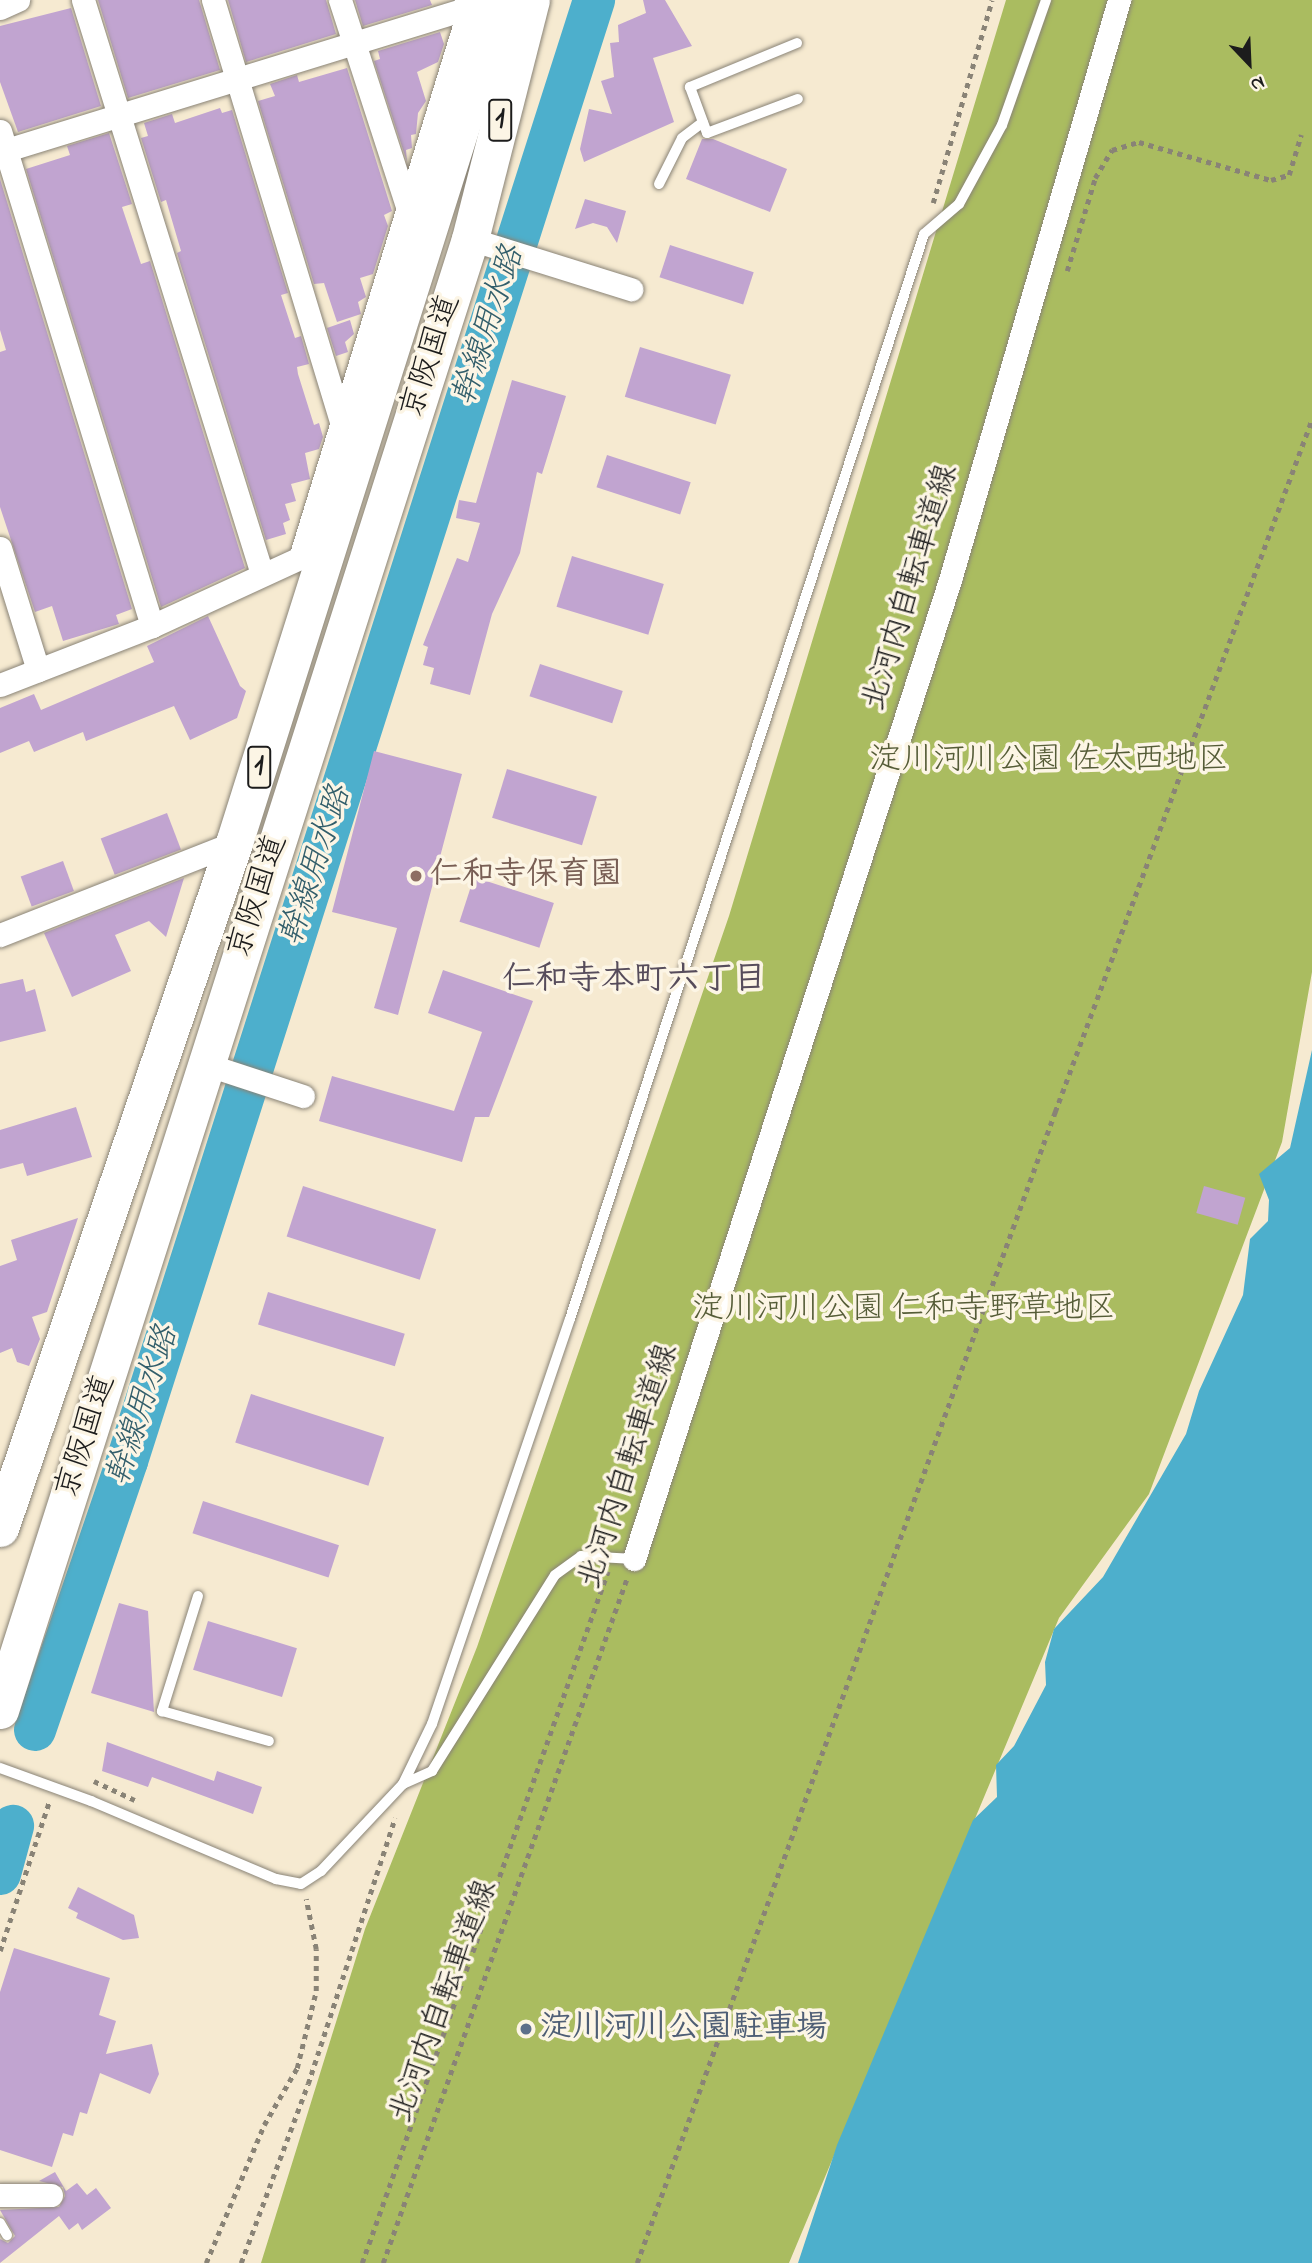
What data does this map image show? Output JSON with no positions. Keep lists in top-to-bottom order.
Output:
{
  "streets": {
    "highway": ["1", "京阪国道"],
    "street": ["北河内自転車道線"]
  },
  "districts": ["仁和寺本町六丁目"],
  "water": ["幹線用水路"],
  "parks": ["淀川河川公園 佐太西地区", "淀川河川公園 仁和寺野草地区"],
  "places": ["仁和寺保育園", "淀川河川公園駐車場"],
  "north": "bottom right"
}
